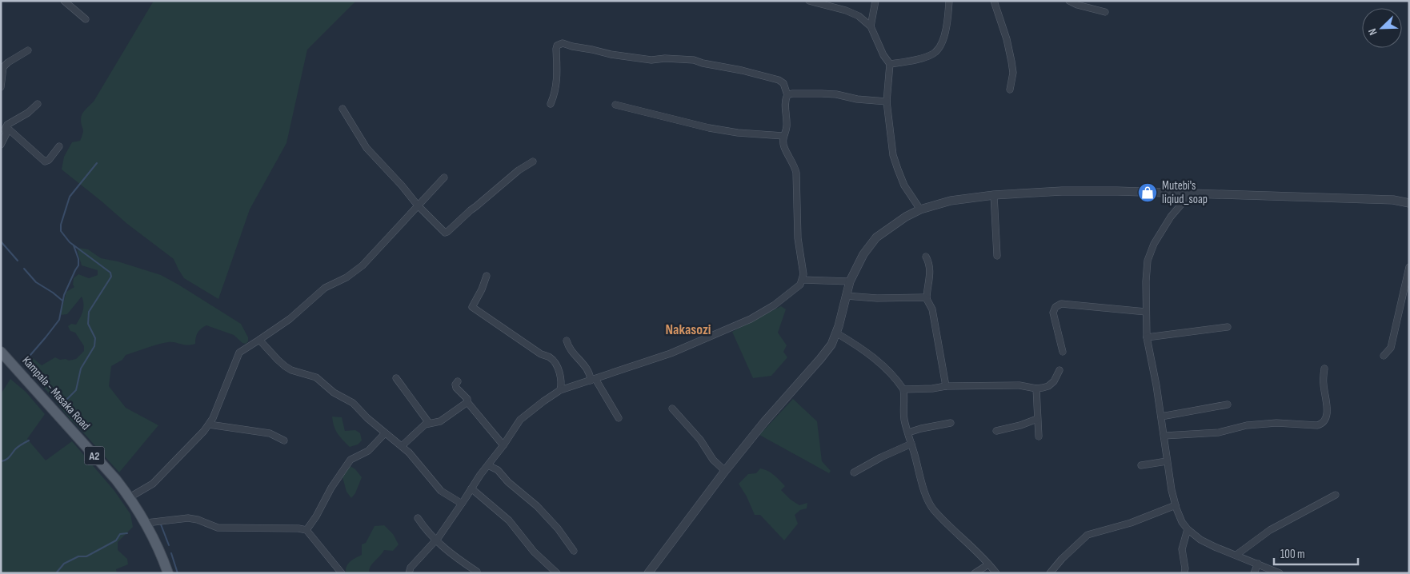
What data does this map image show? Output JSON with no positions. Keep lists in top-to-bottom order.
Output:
{
  "streets": {
    "main road": ["Kampala - Masaka Road", "A2"]
  },
  "districts": ["Nakasozi"],
  "places": {
    "shop": ["Mutebi's liqiud_soap"]
  },
  "scale_bar": "100 m",
  "north": "bottom left"
}
